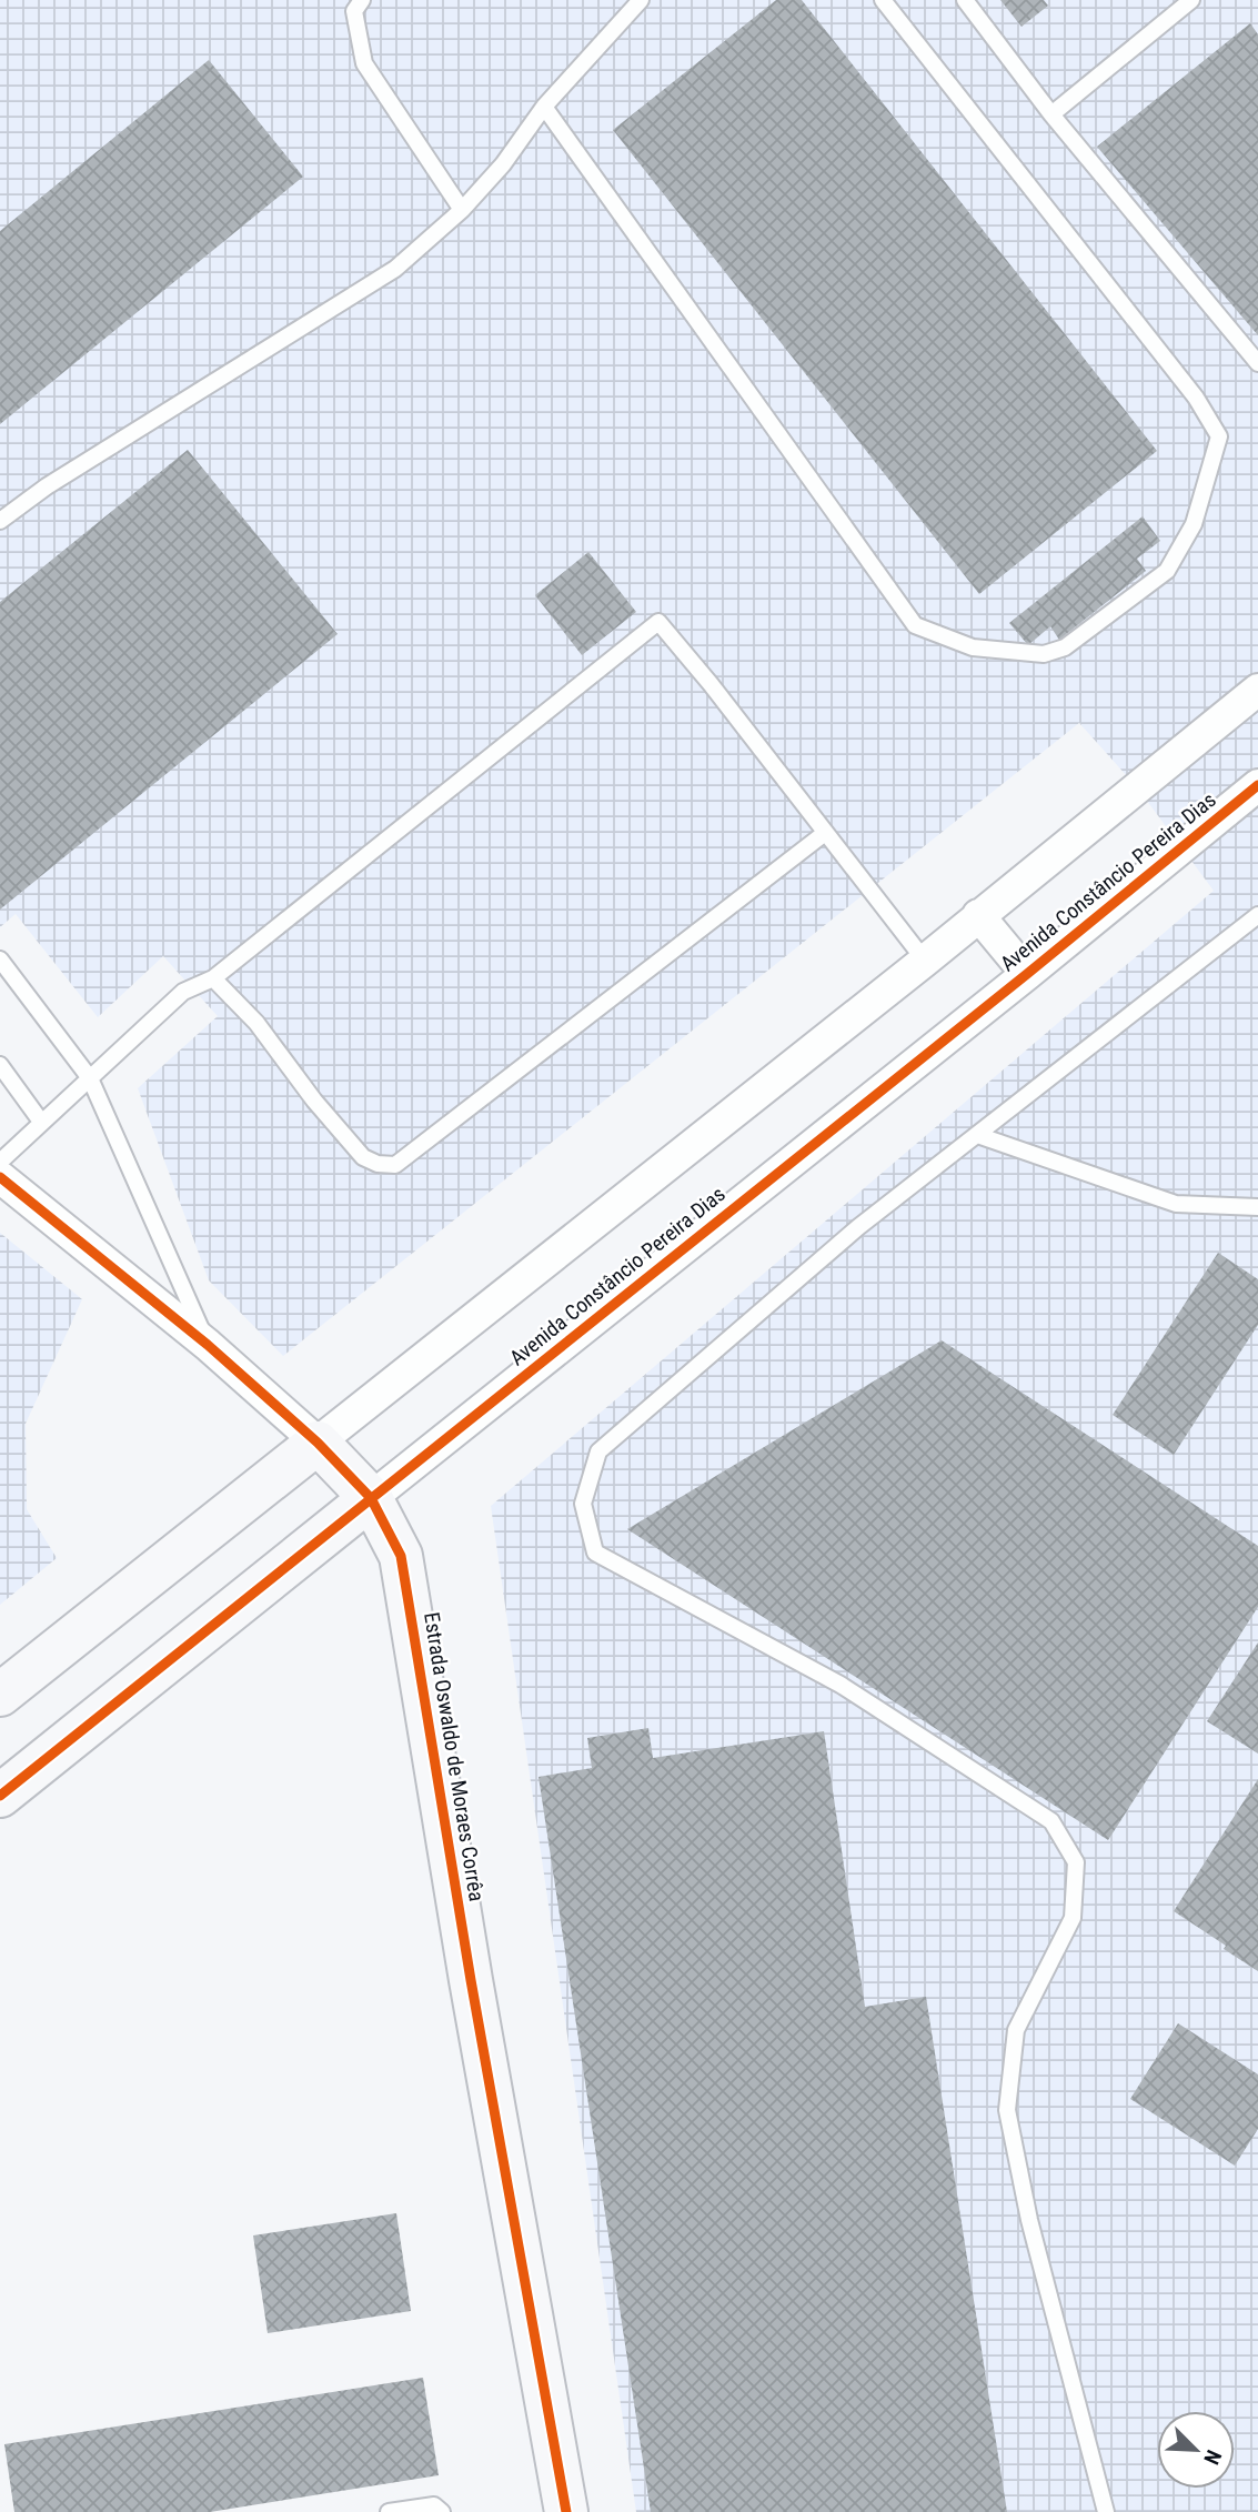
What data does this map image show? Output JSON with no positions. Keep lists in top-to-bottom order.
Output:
{
  "streets": {
    "street": ["Avenida Constâncio Pereira Dias", "Estrada Oswaldo de Moraes Corrêa"]
  },
  "crossings": [
    ["Avenida Constâncio Pereira Dias", "Estrada Oswaldo de Moraes Corrêa"]
  ],
  "north": "bottom right"
}
